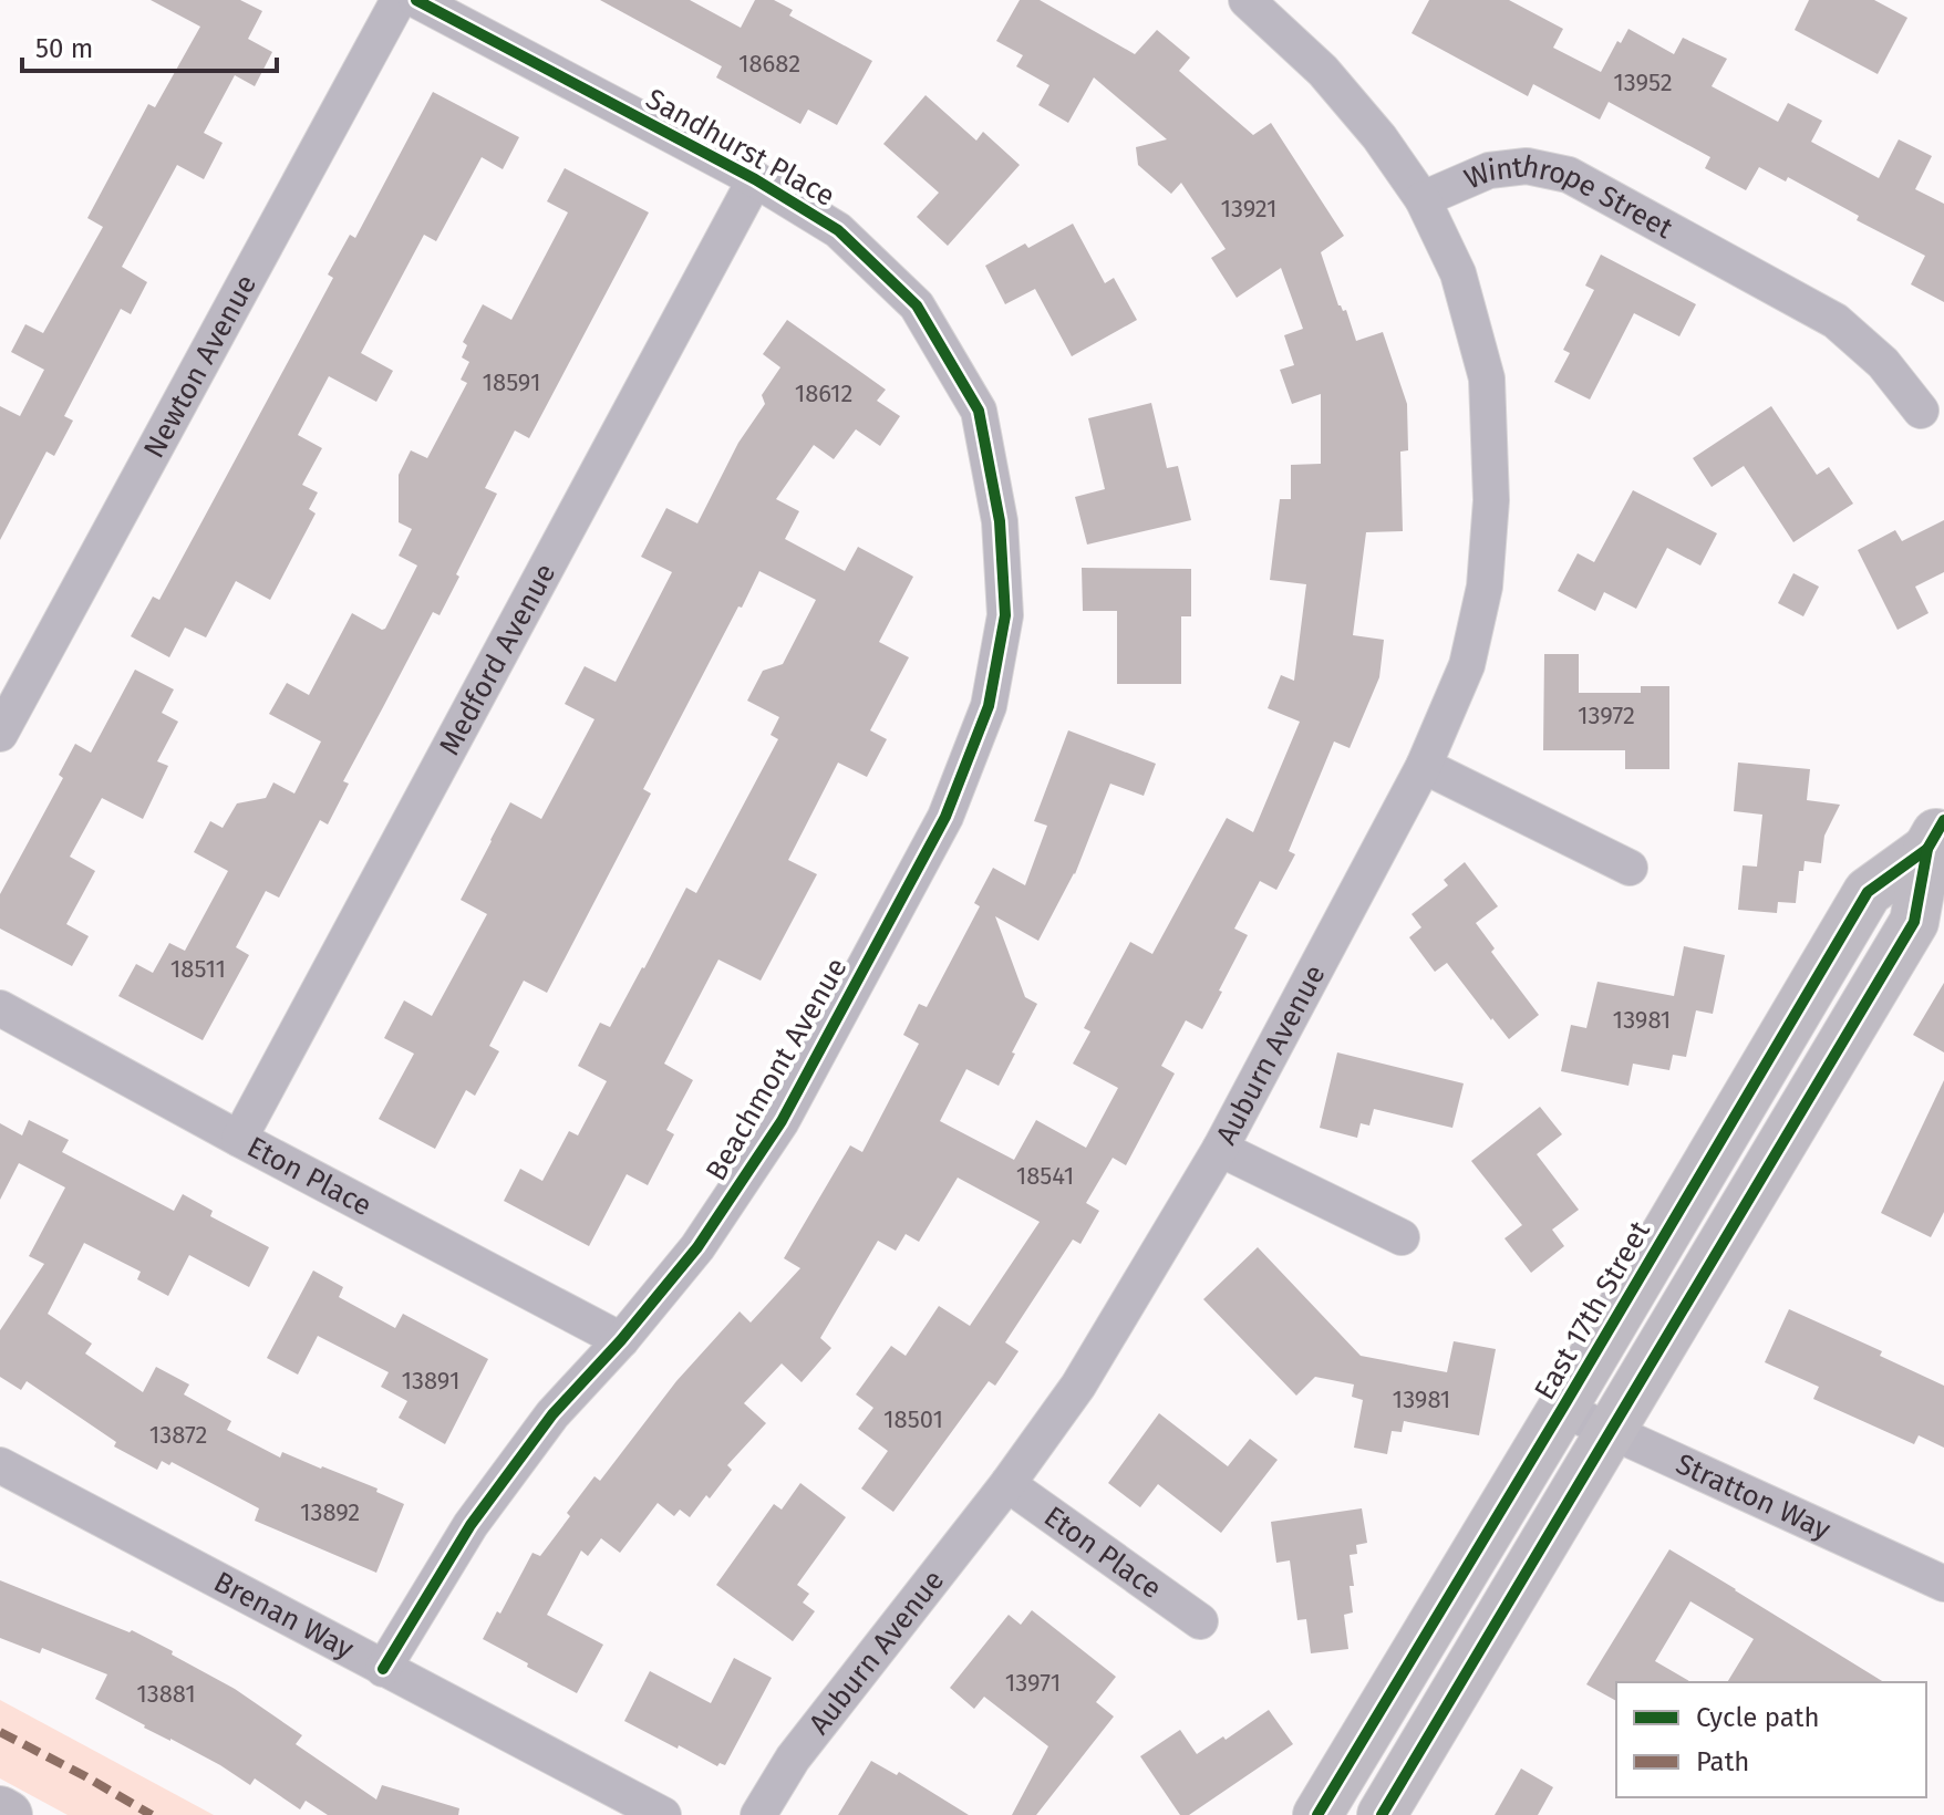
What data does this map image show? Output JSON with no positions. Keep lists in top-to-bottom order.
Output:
{
  "streets": {
    "main road": ["East 17th Street"],
    "street": [
      "Sandhurst Place",
      "Winthrope Street",
      "Newton Avenue",
      "Medford Avenue",
      "Auburn Avenue",
      "Beachmont Avenue",
      "Eton Place",
      "Stratton Way",
      "Brenan Way"
    ]
  },
  "crossings": [
    ["Sandhurst Place", "Medford Avenue"],
    ["Sandhurst Place", "Beachmont Avenue"],
    ["Winthrope Street", "Auburn Avenue"],
    ["Medford Avenue", "Eton Place"],
    ["Auburn Avenue", "Eton Place"],
    ["Beachmont Avenue", "Eton Place"],
    ["Beachmont Avenue", "Brenan Way"],
    ["East 17th Street", "Stratton Way"]
  ],
  "house_numbers": [
    "18682",
    "13952",
    "13921",
    "18591",
    "18612",
    "13972",
    "18511",
    "13981",
    "18541",
    "13891",
    "13981",
    "18501",
    "13872",
    "13892",
    "13971",
    "13881"
  ],
  "legend": ["Cycle path", "Path"],
  "scale_bar": "50 m"
}
